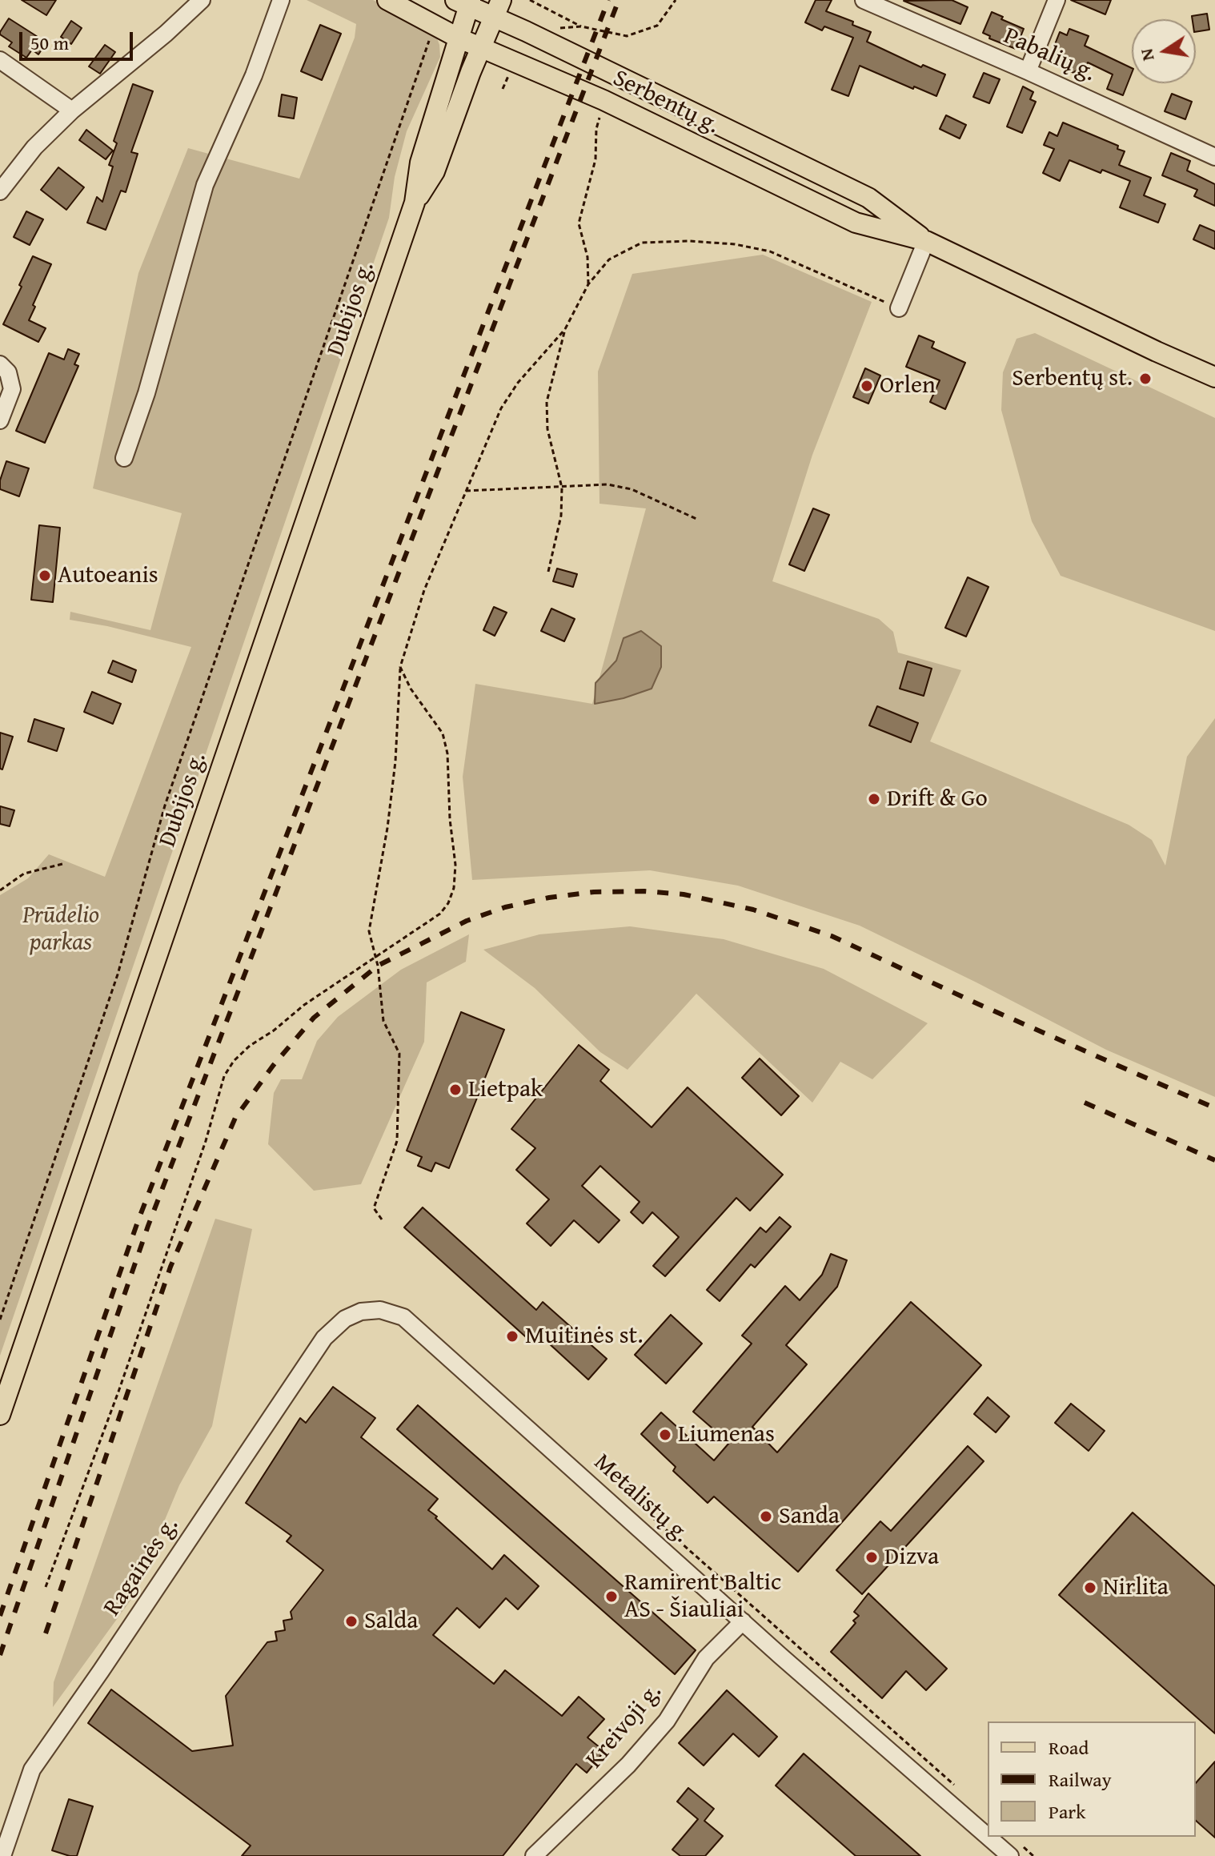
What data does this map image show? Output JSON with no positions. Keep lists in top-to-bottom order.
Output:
{
  "streets": {
    "main road": ["Serbentų g.", "Dubijos g."],
    "street": [
      "Pabalių g.",
      "Metalistų g.",
      "Ragainės g.",
      "Kreivoji g."
    ]
  },
  "crossings": [
    ["Serbentų g.", "Dubijos g."],
    ["Metalistų g.", "Ragainės g."],
    ["Metalistų g.", "Kreivoji g."]
  ],
  "parks": ["Prūdelio parkas"],
  "places": [
    "Serbentų st.",
    "Orlen",
    "Autoeanis",
    "Drift & Go",
    "Lietpak",
    "Muitinės st.",
    "Liumenas",
    "Sanda",
    "Dizva",
    "Nirlita",
    "Ramirent Baltic AS - Šiauliai",
    "Salda"
  ],
  "legend": ["Road", "Railway", "Park"],
  "scale_bar": "50 m",
  "north": "left"
}
